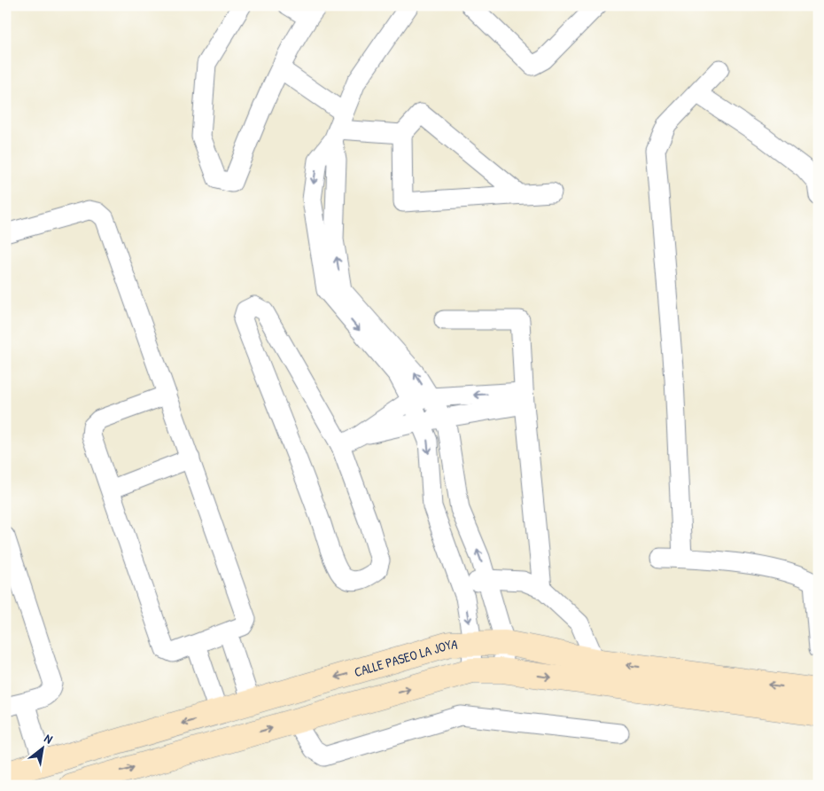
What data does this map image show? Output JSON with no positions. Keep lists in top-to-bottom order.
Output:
{
  "streets": {
    "main road": ["CALLE PASEO LA JOYA"]
  },
  "north": "top right"
}
